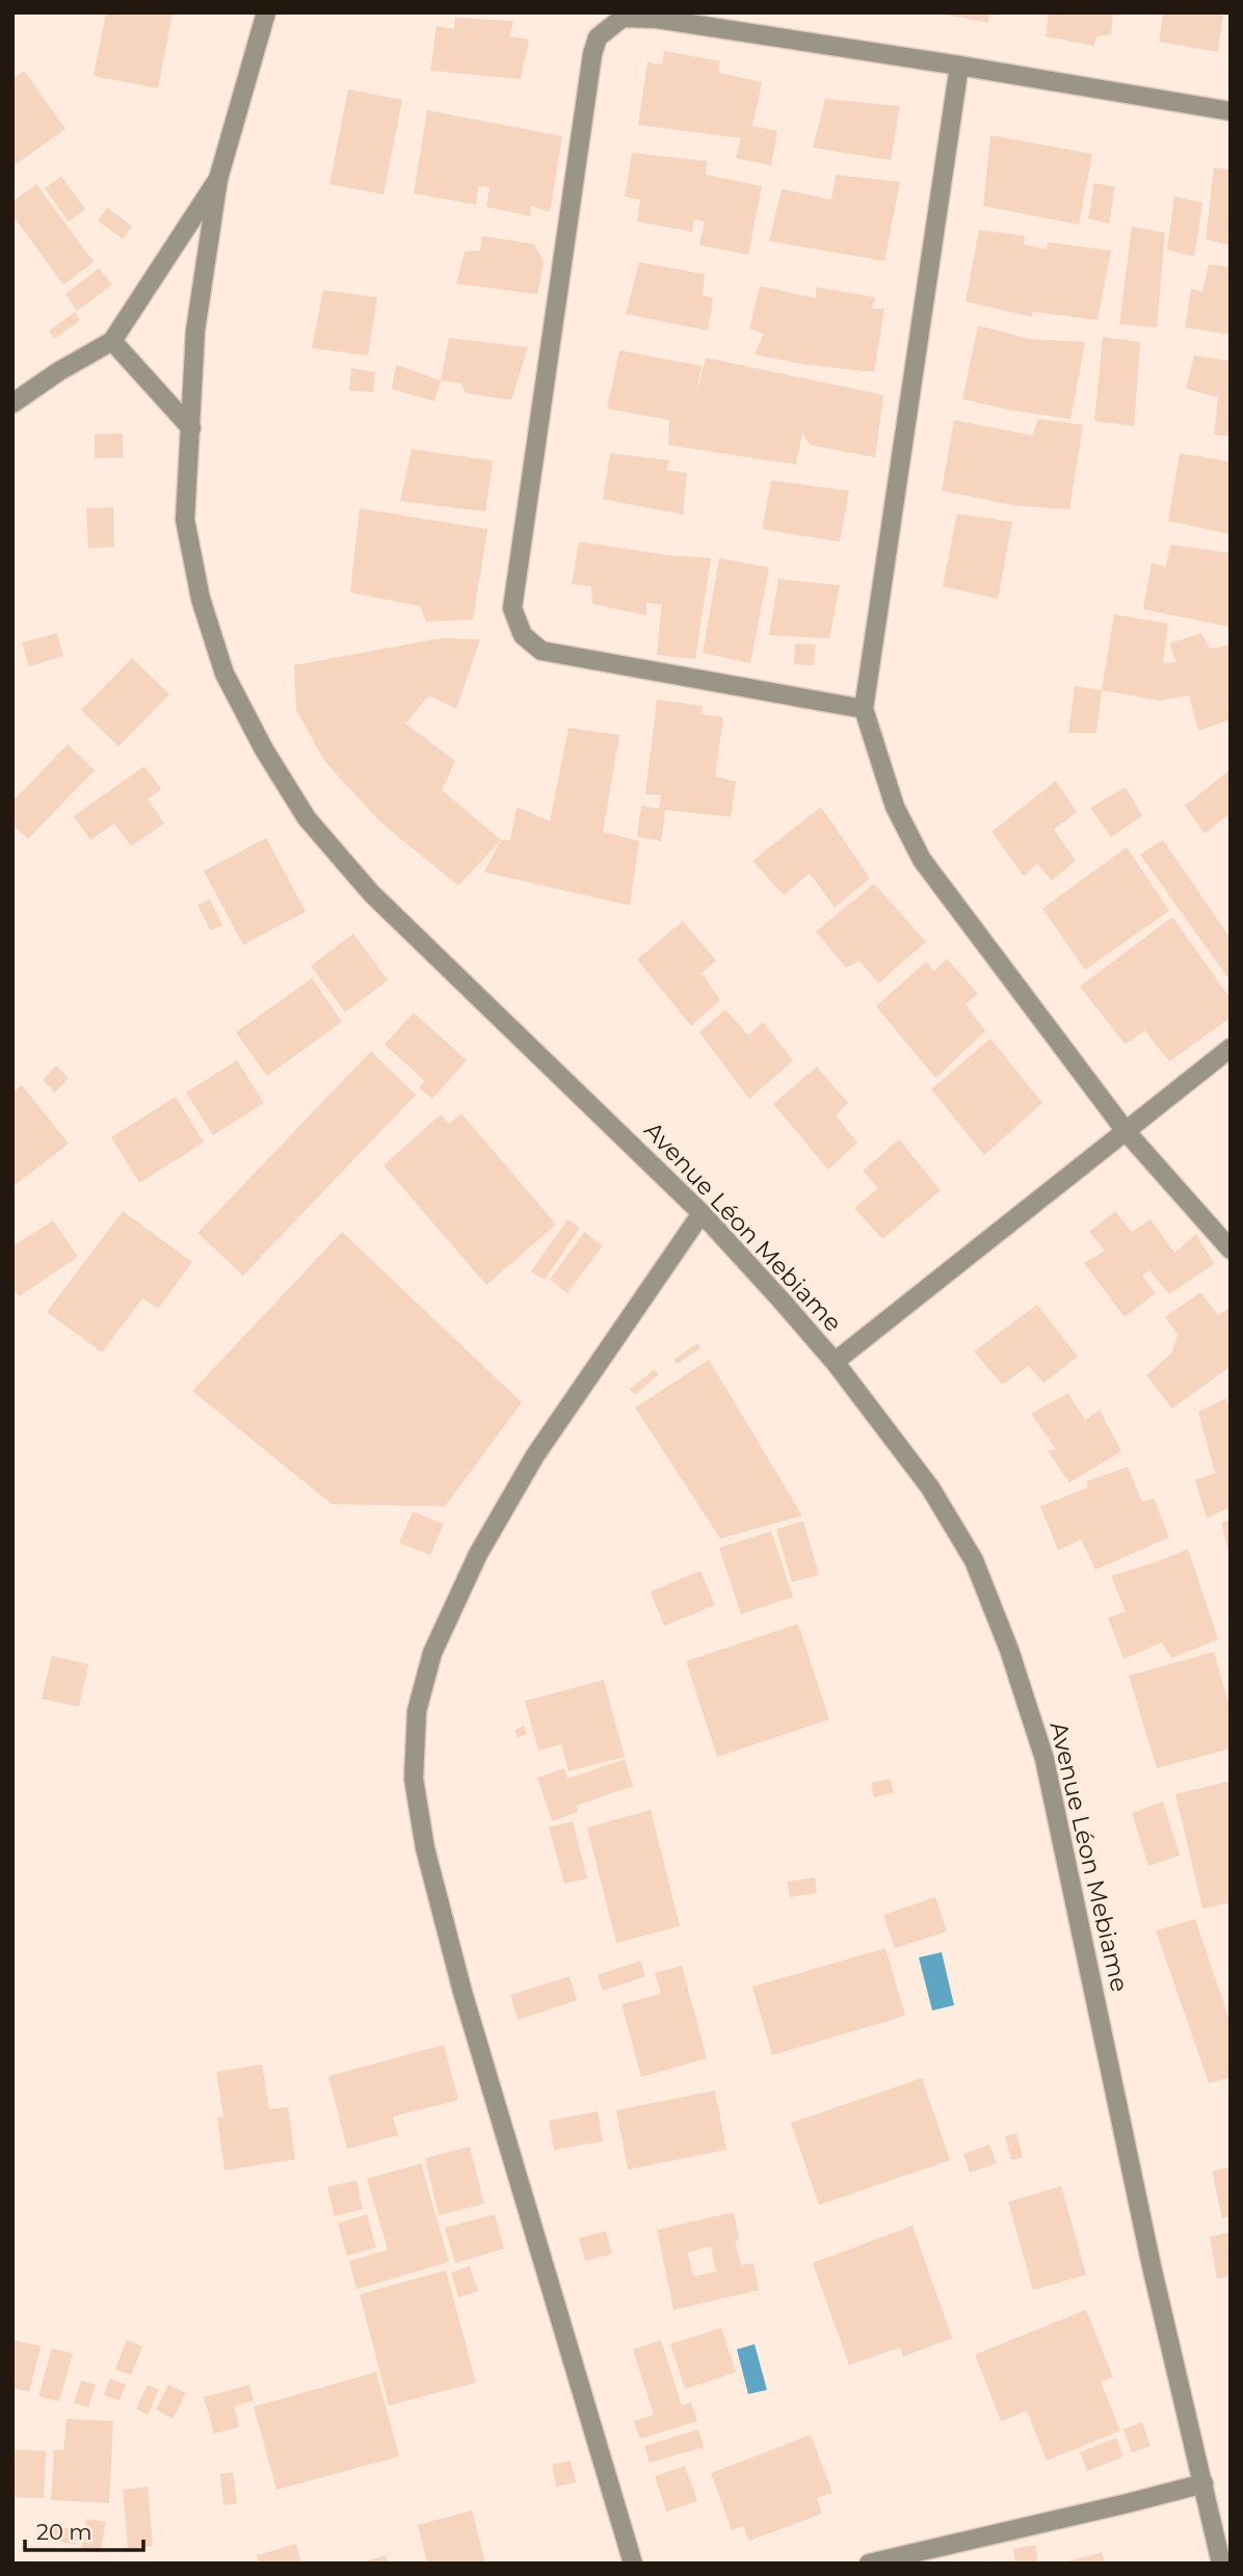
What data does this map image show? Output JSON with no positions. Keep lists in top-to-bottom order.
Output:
{
  "streets": {
    "street": ["Avenue Léon Mebiame"]
  },
  "scale_bar": "20 m"
}
